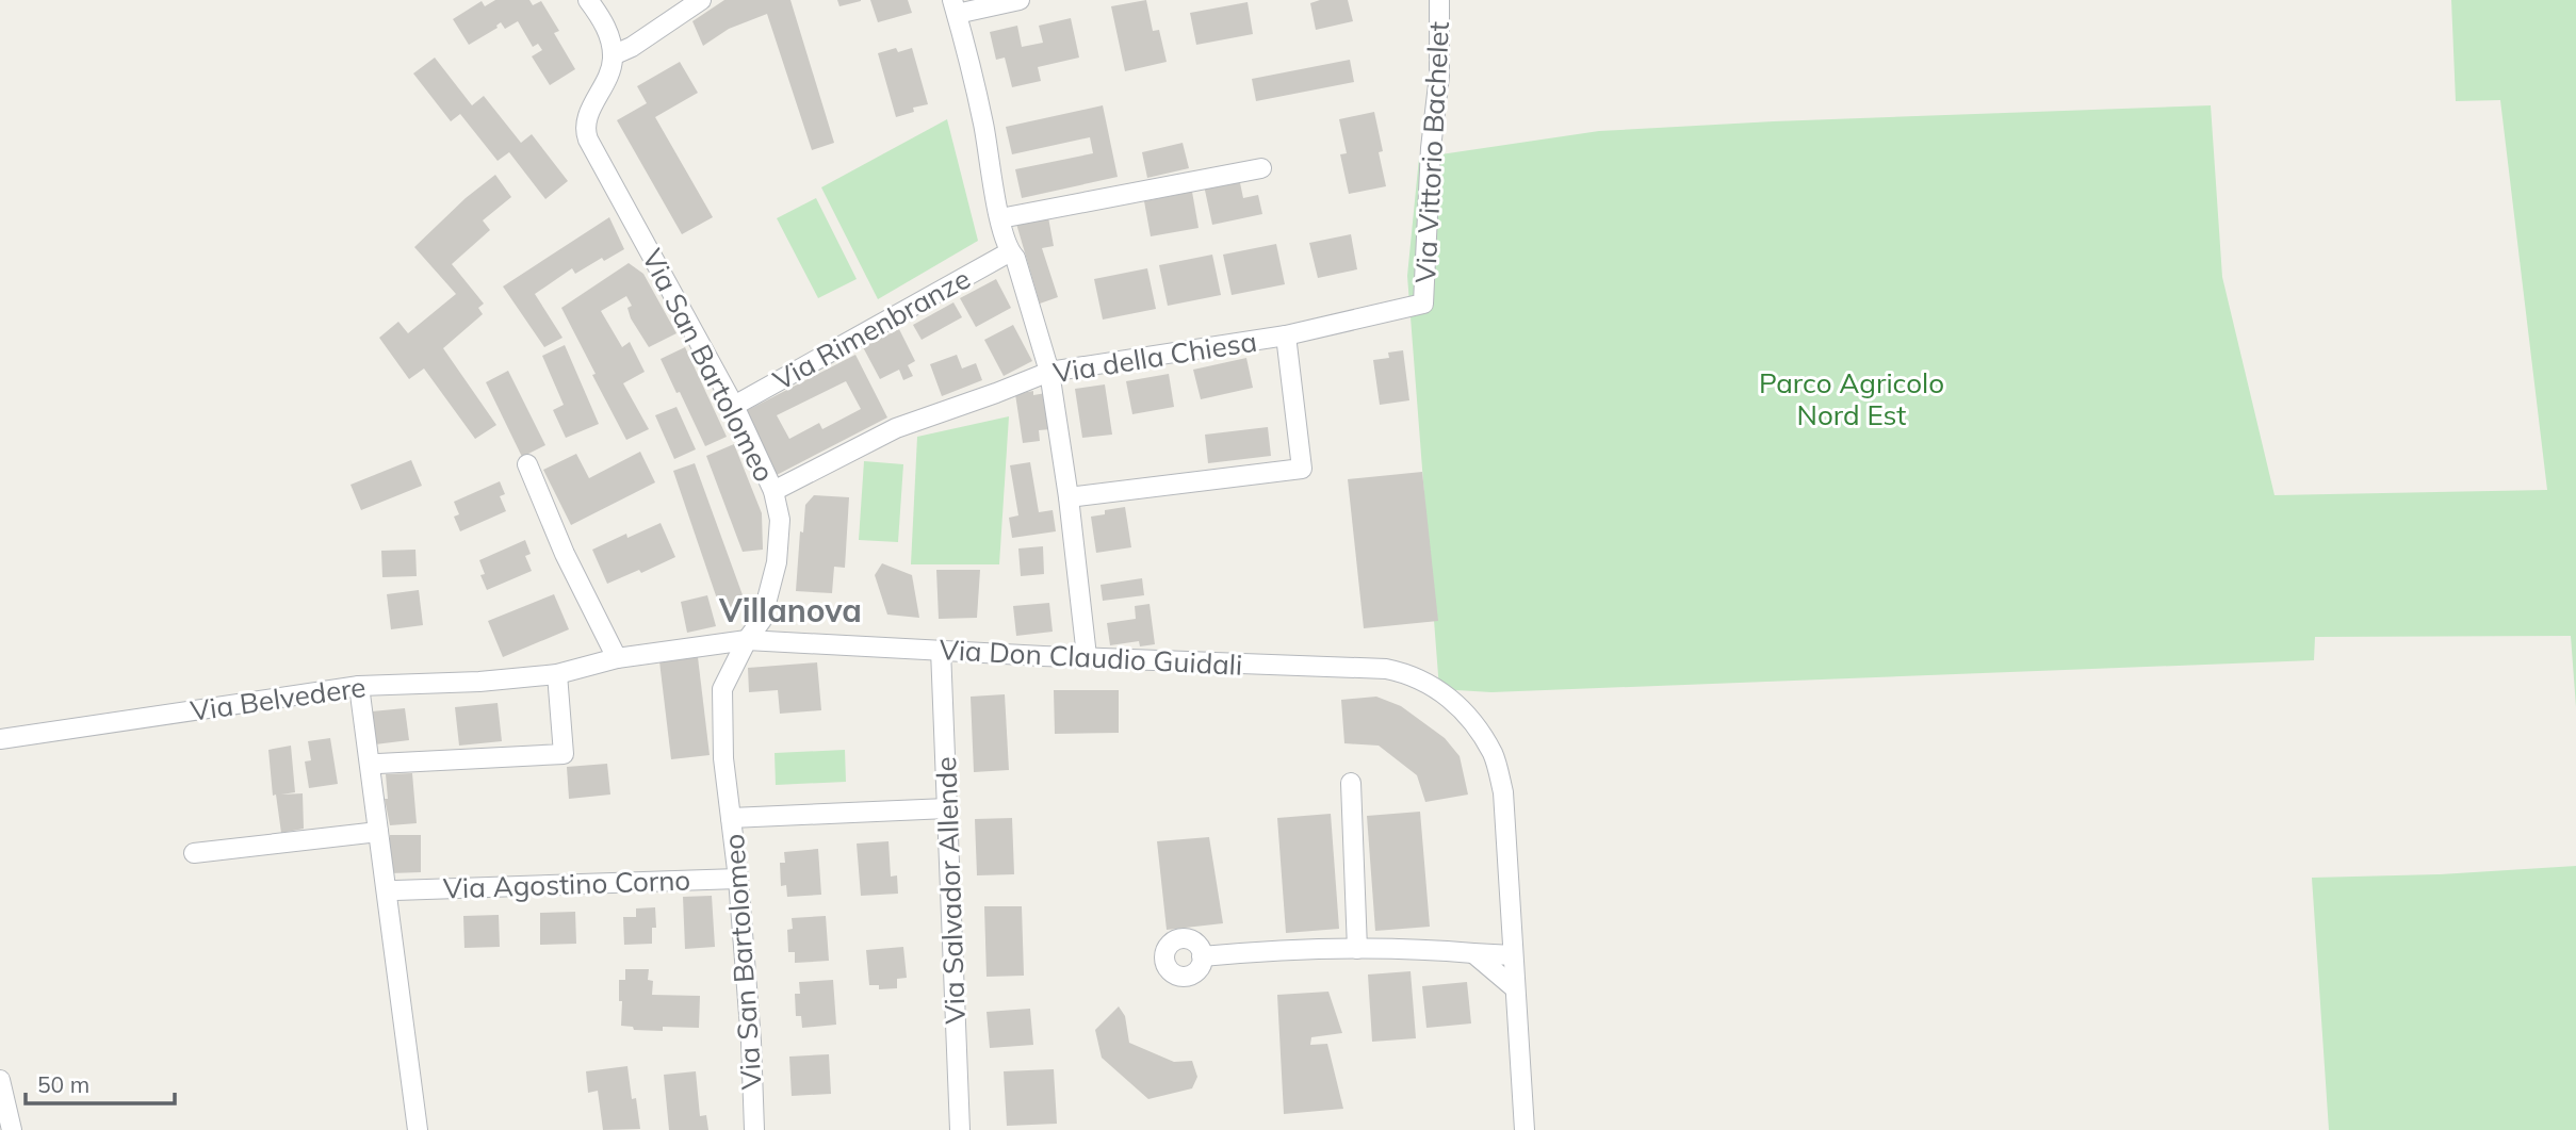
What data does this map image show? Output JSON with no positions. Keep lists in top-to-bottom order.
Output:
{
  "streets": {
    "street": [
      "Via Vittorio Bachelet",
      "Via Rimenbranze",
      "Via della Chiesa",
      "Via San Bartolomeo",
      "Via Don Claudio Guidali",
      "Via Belvedere",
      "Via Agostino Corno",
      "Via Salvador Allende"
    ]
  },
  "crossings": [
    ["Via Vittorio Bachelet", "Via della Chiesa"],
    ["Via Rimenbranze", "Via San Bartolomeo"],
    ["Via della Chiesa", "Via San Bartolomeo"],
    ["Via San Bartolomeo", "Via Don Claudio Guidali"],
    ["Via San Bartolomeo", "Via Belvedere"],
    ["Via San Bartolomeo", "Via Agostino Corno"],
    ["Via Don Claudio Guidali", "Via Belvedere"],
    ["Via Don Claudio Guidali", "Via Salvador Allende"]
  ],
  "districts": ["Villanova"],
  "parks": ["Parco Agricolo Nord Est"],
  "scale_bar": "50 m"
}
